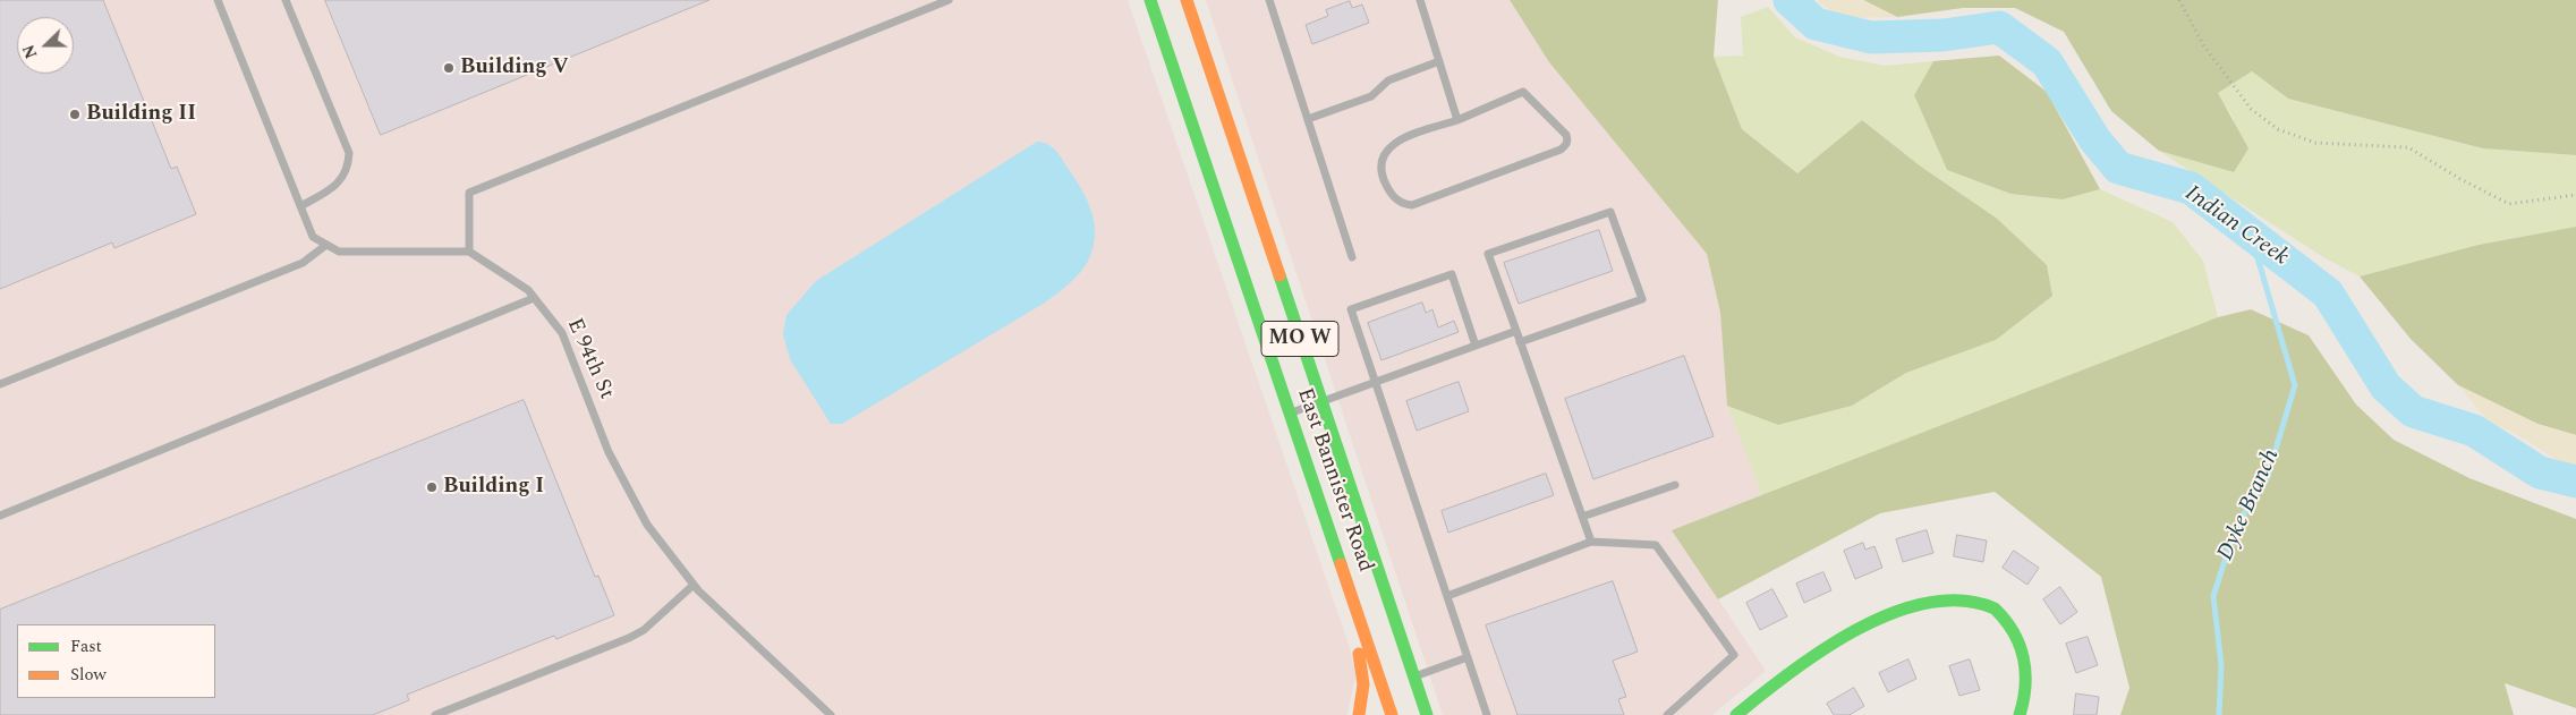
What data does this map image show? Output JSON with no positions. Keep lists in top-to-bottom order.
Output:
{
  "streets": {
    "main road": ["MO W", "East Bannister Road"],
    "lane": ["E 94th St"]
  },
  "water": ["Indian Creek", "Dyke Branch"],
  "places": ["Building V", "Building II", "Building I"],
  "legend": ["Fast", "Slow"],
  "north": "left"
}
